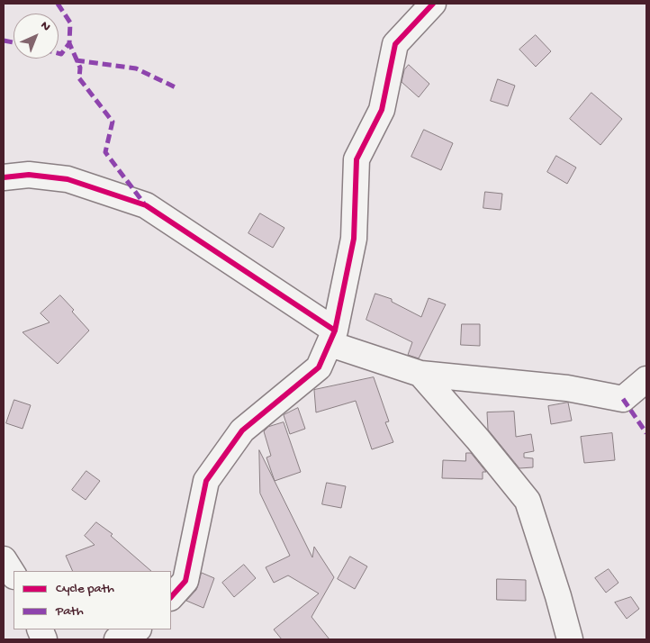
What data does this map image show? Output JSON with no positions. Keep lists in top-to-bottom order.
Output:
{
  "legend": ["Cycle path", "Path"],
  "north": "top right"
}
